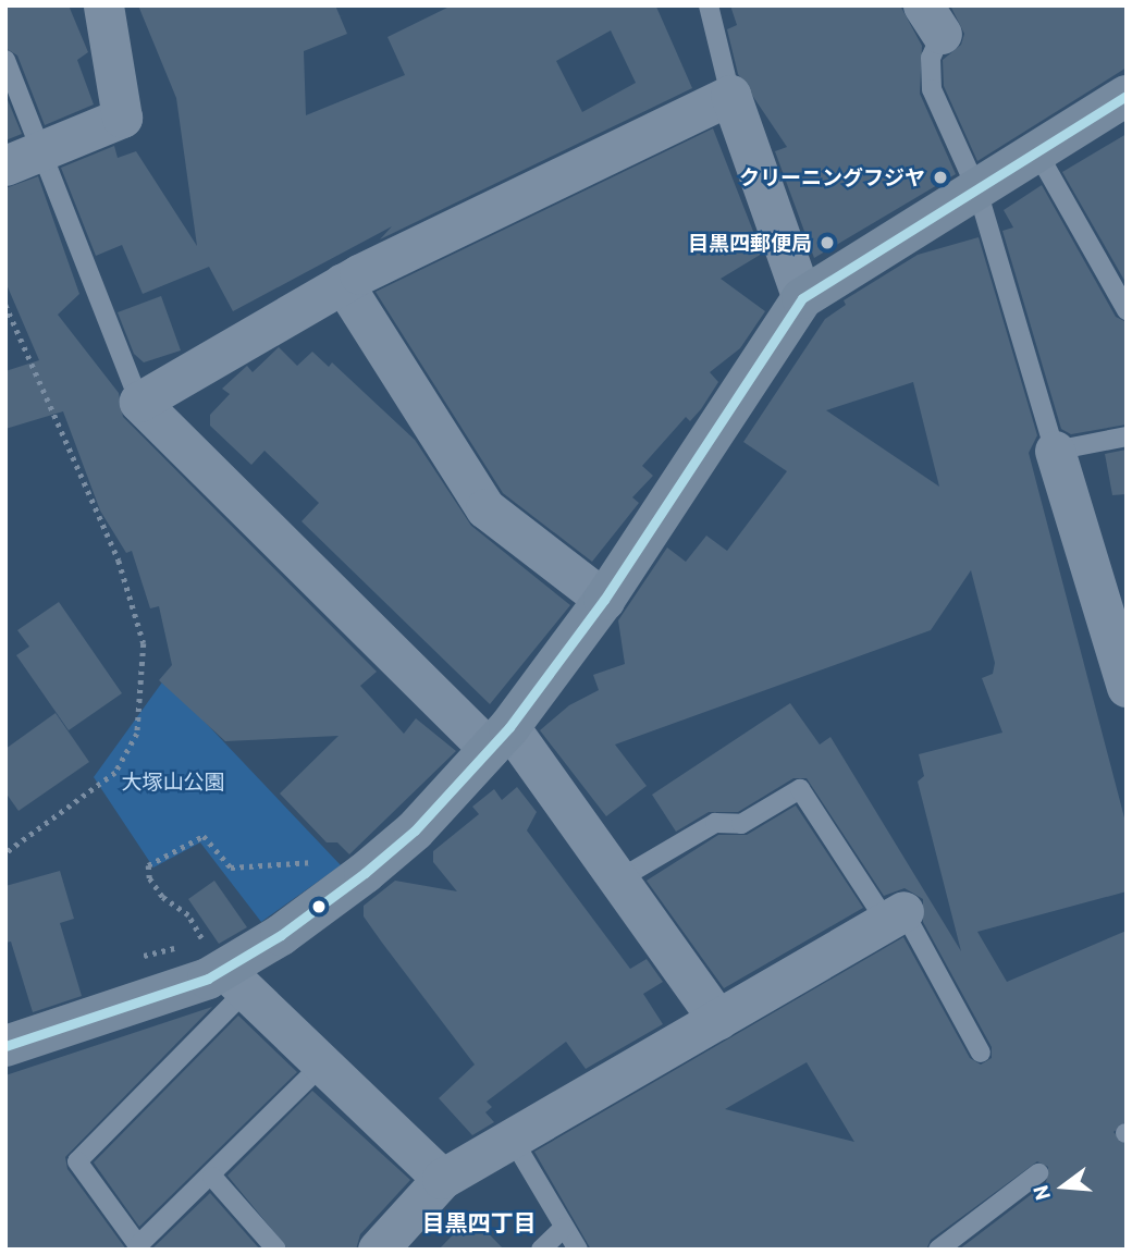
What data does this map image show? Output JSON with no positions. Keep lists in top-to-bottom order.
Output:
{
  "districts": ["目黒四丁目"],
  "parks": ["大塚山公園"],
  "places": ["クリーニングフジヤ", "目黒四郵便局"],
  "north": "left"
}
